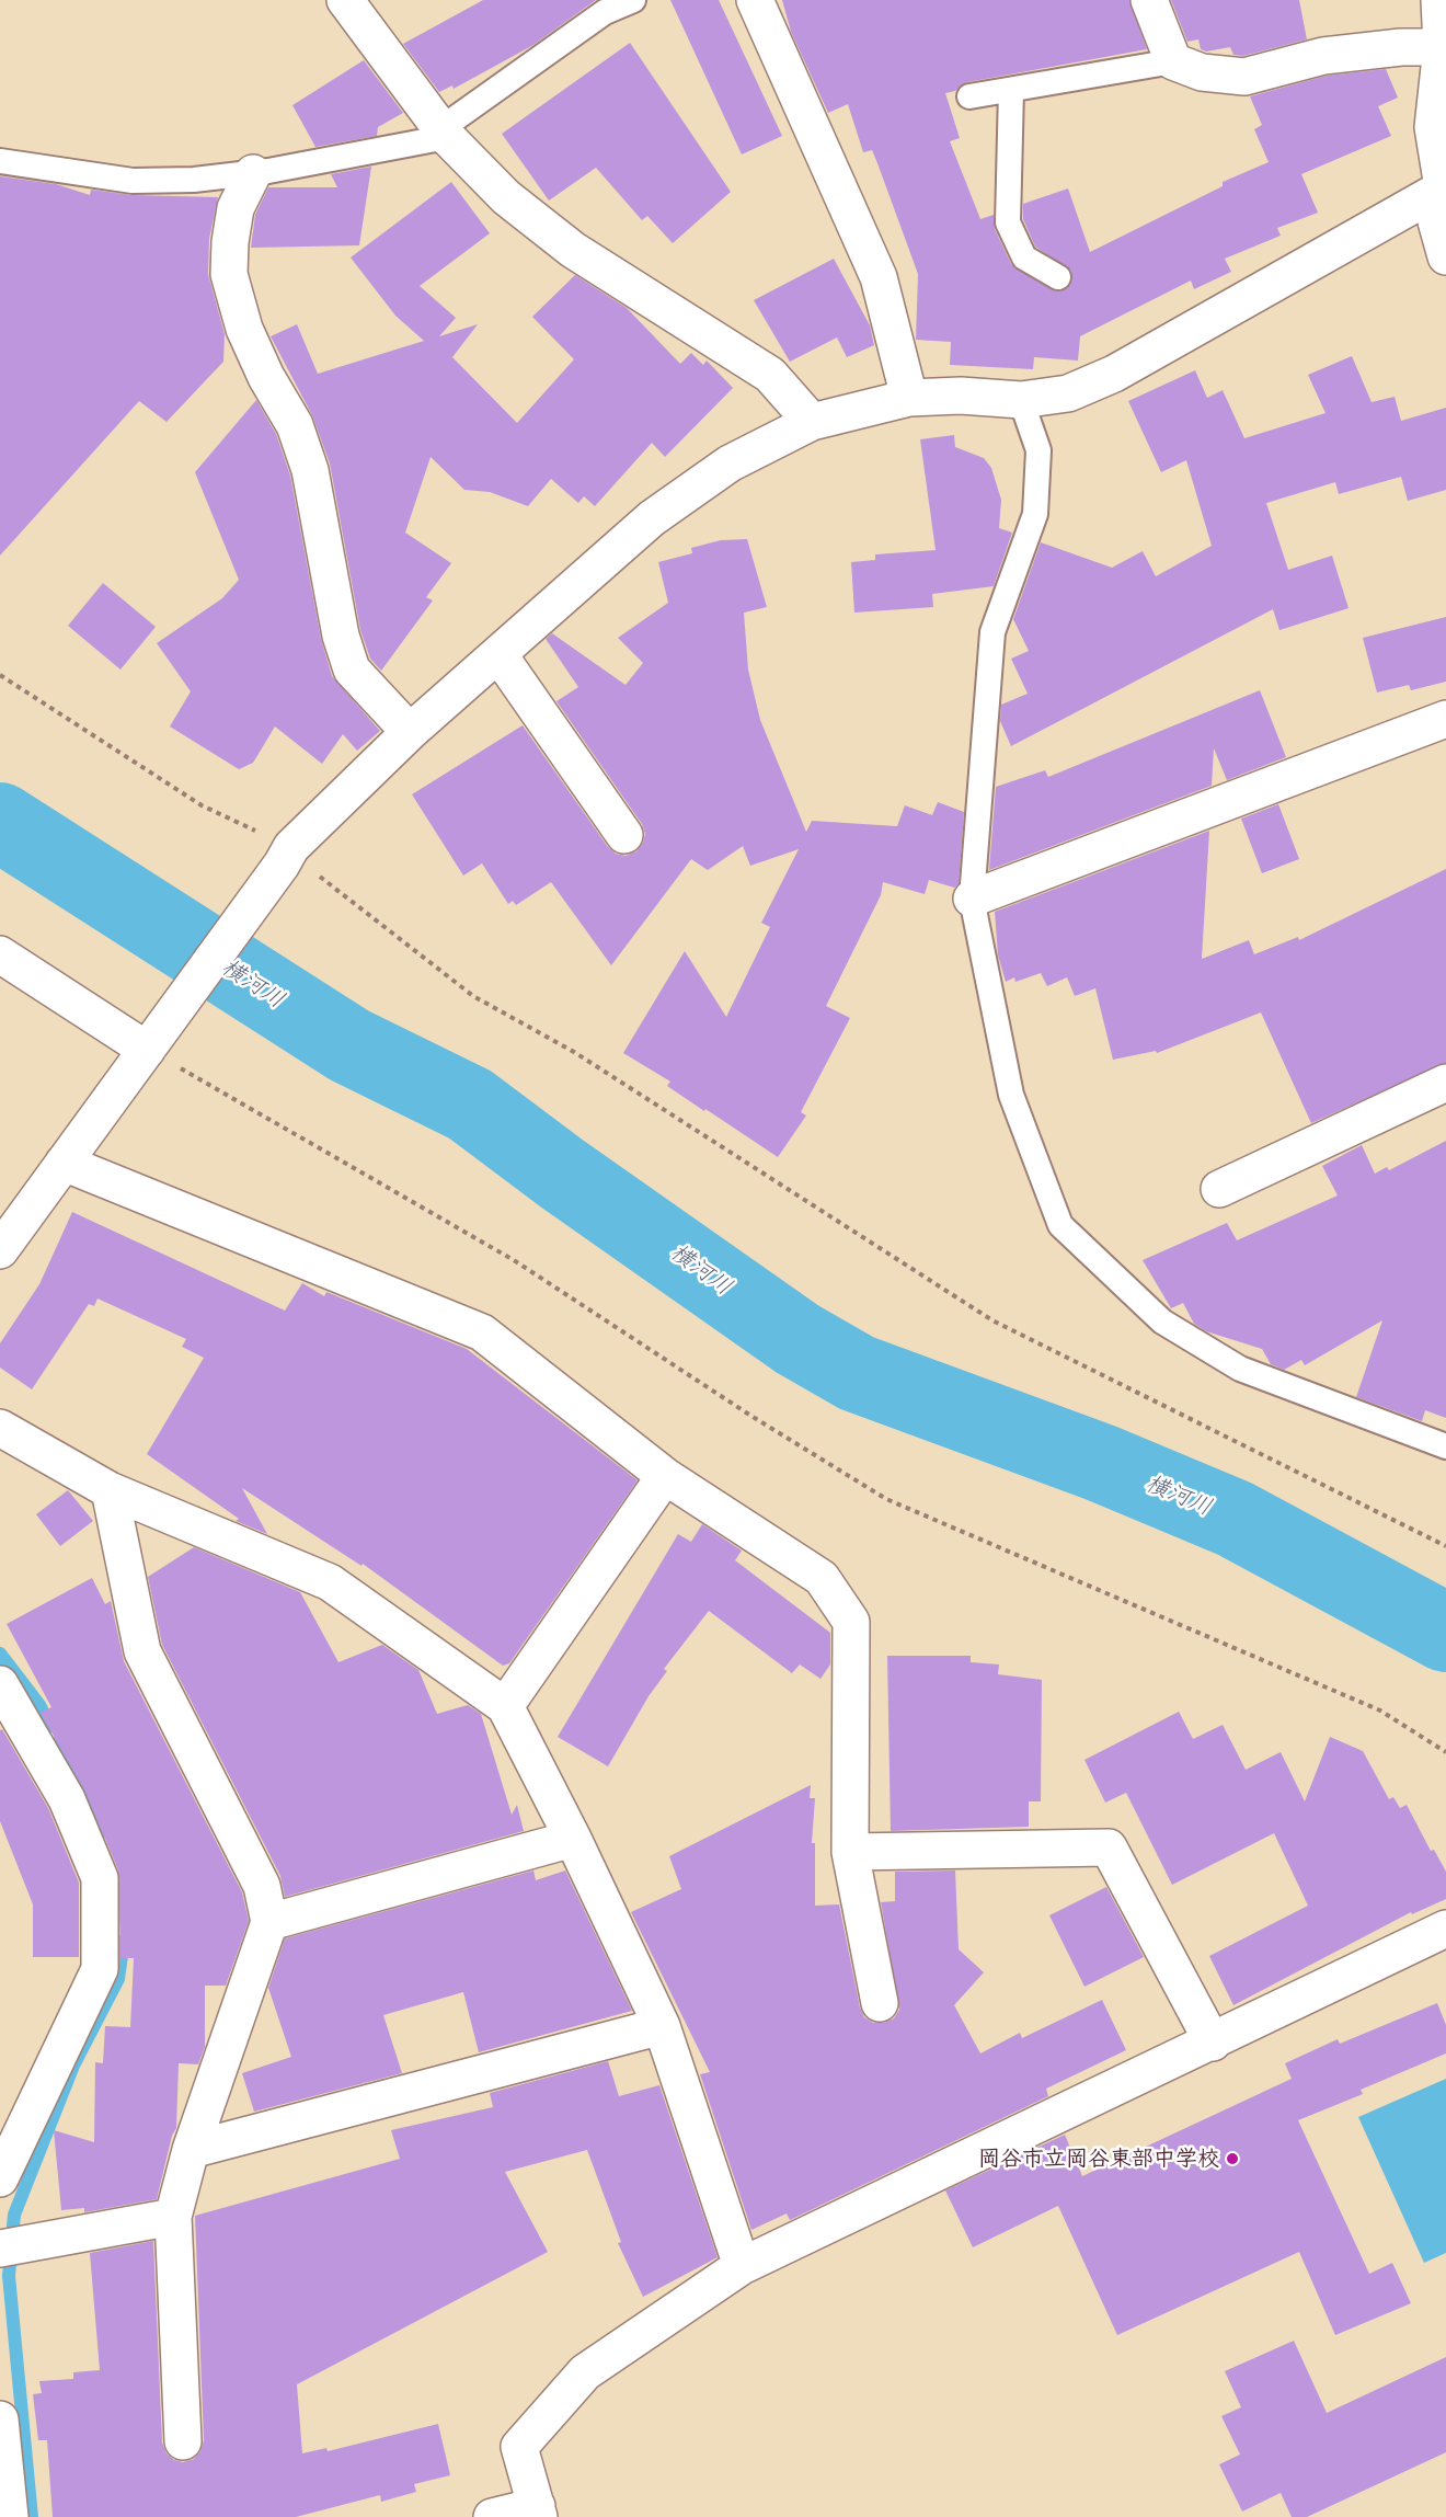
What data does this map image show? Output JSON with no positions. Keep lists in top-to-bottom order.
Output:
{
  "water": ["横河川"],
  "places": ["岡谷市立岡谷東部中学校"]
}
